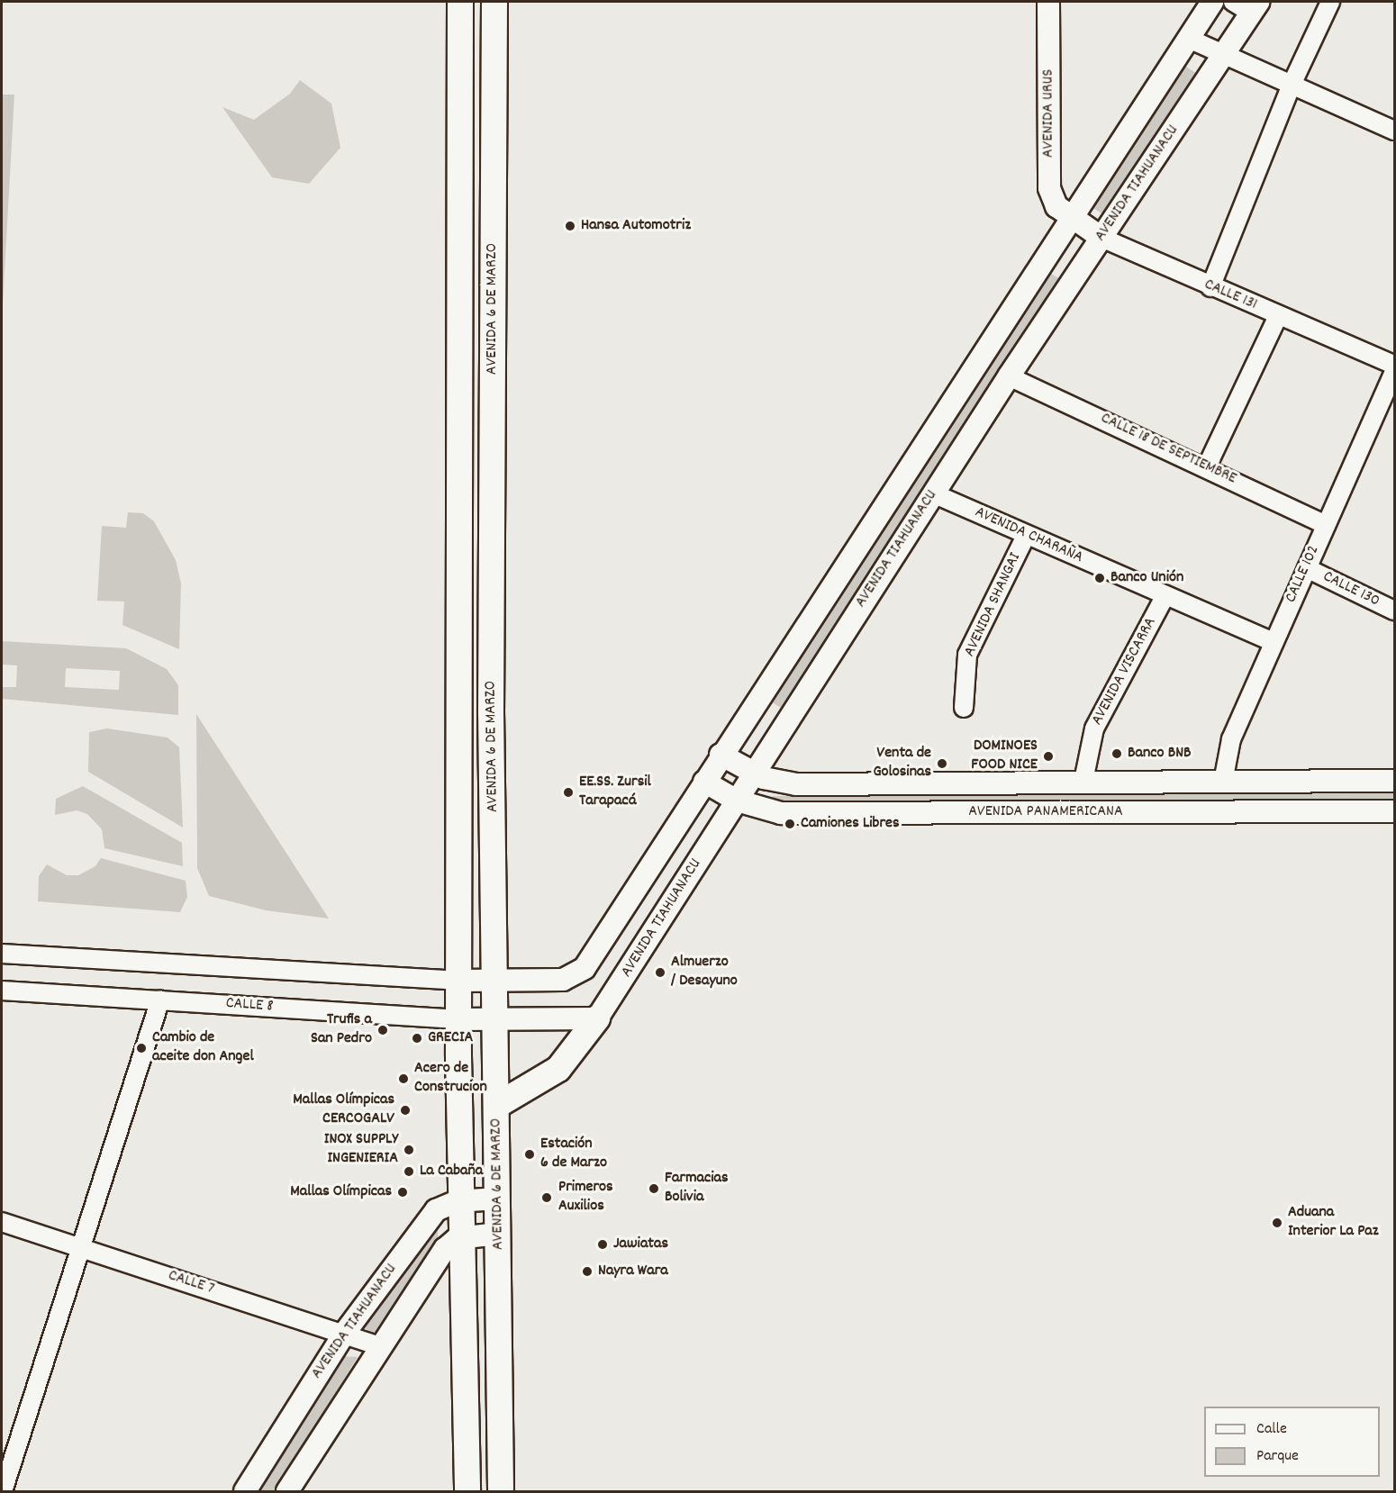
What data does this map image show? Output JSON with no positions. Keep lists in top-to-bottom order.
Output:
{
  "streets": {
    "highway": ["AVENIDA 6 DE MARZO"],
    "main road": [
      "AVENIDA URUS",
      "AVENIDA TIAHUANACU",
      "CALLE 131",
      "AVENIDA PANAMERICANA",
      "CALLE 8"
    ],
    "street": [
      "CALLE 18 DE SEPTIEMBRE",
      "AVENIDA CHARAÑA",
      "CALLE 102",
      "CALLE 130",
      "AVENIDA SHANGAI",
      "AVENIDA VISCARRA",
      "CALLE 7"
    ]
  },
  "crossings": [
    ["AVENIDA URUS", "CALLE 131"],
    ["AVENIDA TIAHUANACU", "CALLE 131"],
    ["AVENIDA TIAHUANACU", "AVENIDA 6 DE MARZO"],
    ["AVENIDA TIAHUANACU", "CALLE 18 DE SEPTIEMBRE"],
    ["AVENIDA TIAHUANACU", "AVENIDA CHARAÑA"],
    ["AVENIDA TIAHUANACU", "AVENIDA PANAMERICANA"],
    ["AVENIDA TIAHUANACU", "CALLE 7"],
    ["AVENIDA 6 DE MARZO", "CALLE 8"],
    ["CALLE 18 DE SEPTIEMBRE", "CALLE 102"],
    ["AVENIDA CHARAÑA", "CALLE 102"],
    ["AVENIDA CHARAÑA", "AVENIDA SHANGAI"],
    ["AVENIDA CHARAÑA", "AVENIDA VISCARRA"],
    ["CALLE 102", "CALLE 130"],
    ["CALLE 102", "AVENIDA PANAMERICANA"],
    ["AVENIDA VISCARRA", "AVENIDA PANAMERICANA"]
  ],
  "places": [
    "Hansa Automotriz",
    "Banco Unión",
    "Banco BNB",
    "DOMINOES FOOD NICE",
    "Venta de Golosinas",
    "EE.SS. Zursil Tarapacá",
    "Camiones Libres",
    "Almuerzo / Desayuno",
    "Trufis a San Pedro",
    "GRECIA",
    "Cambio de aceite don Angel",
    "Acero de Construcion",
    "Mallas Olímpicas CERCOGALV",
    "INOX SUPPLY INGENIERIA",
    "Estación 6 de Marzo",
    "La Cabaña",
    "Farmacias Bolivia",
    "Mallas Olímpicas",
    "Primeros Auxilios",
    "Aduana Interior La Paz",
    "Jawiatas",
    "Nayra Wara"
  ],
  "legend": ["Calle", "Parque"]
}
